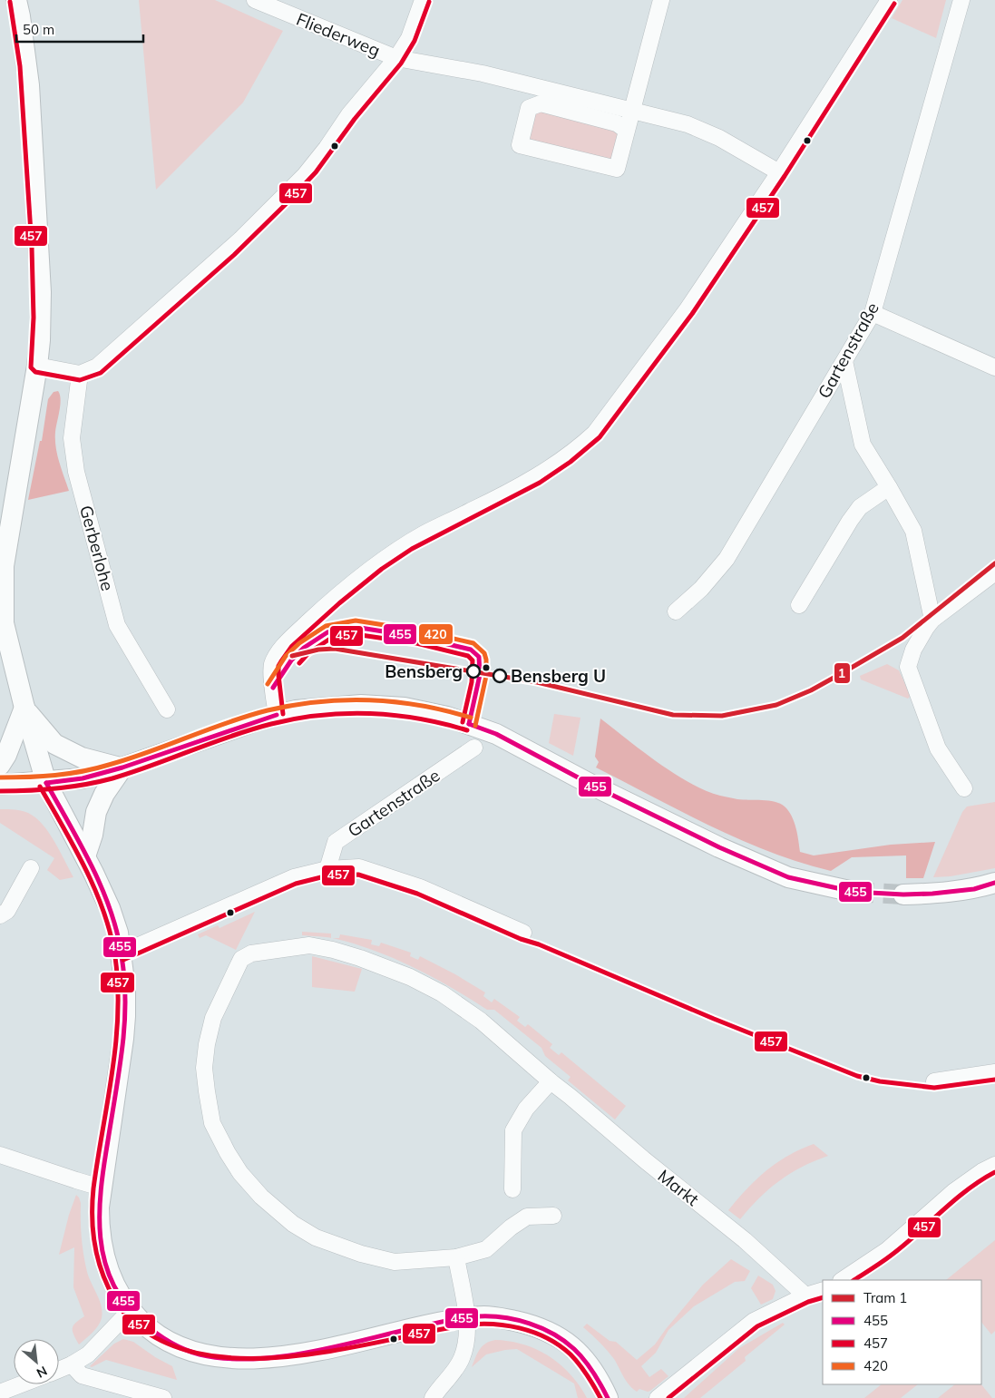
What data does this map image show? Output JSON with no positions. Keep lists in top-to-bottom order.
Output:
{
  "streets": {
    "street": [
      "Fliederweg",
      "Gartenstraße",
      "Gerberlohe",
      "Markt"
    ]
  },
  "places": ["Bensberg", "Bensberg U"],
  "lines": [
    "transit line 457",
    "tram line 1",
    "transit line 420",
    "transit line 455"
  ],
  "legend": [
    "Tram 1",
    "455",
    "457",
    "420"
  ],
  "scale_bar": "50 m",
  "north": "bottom right"
}
